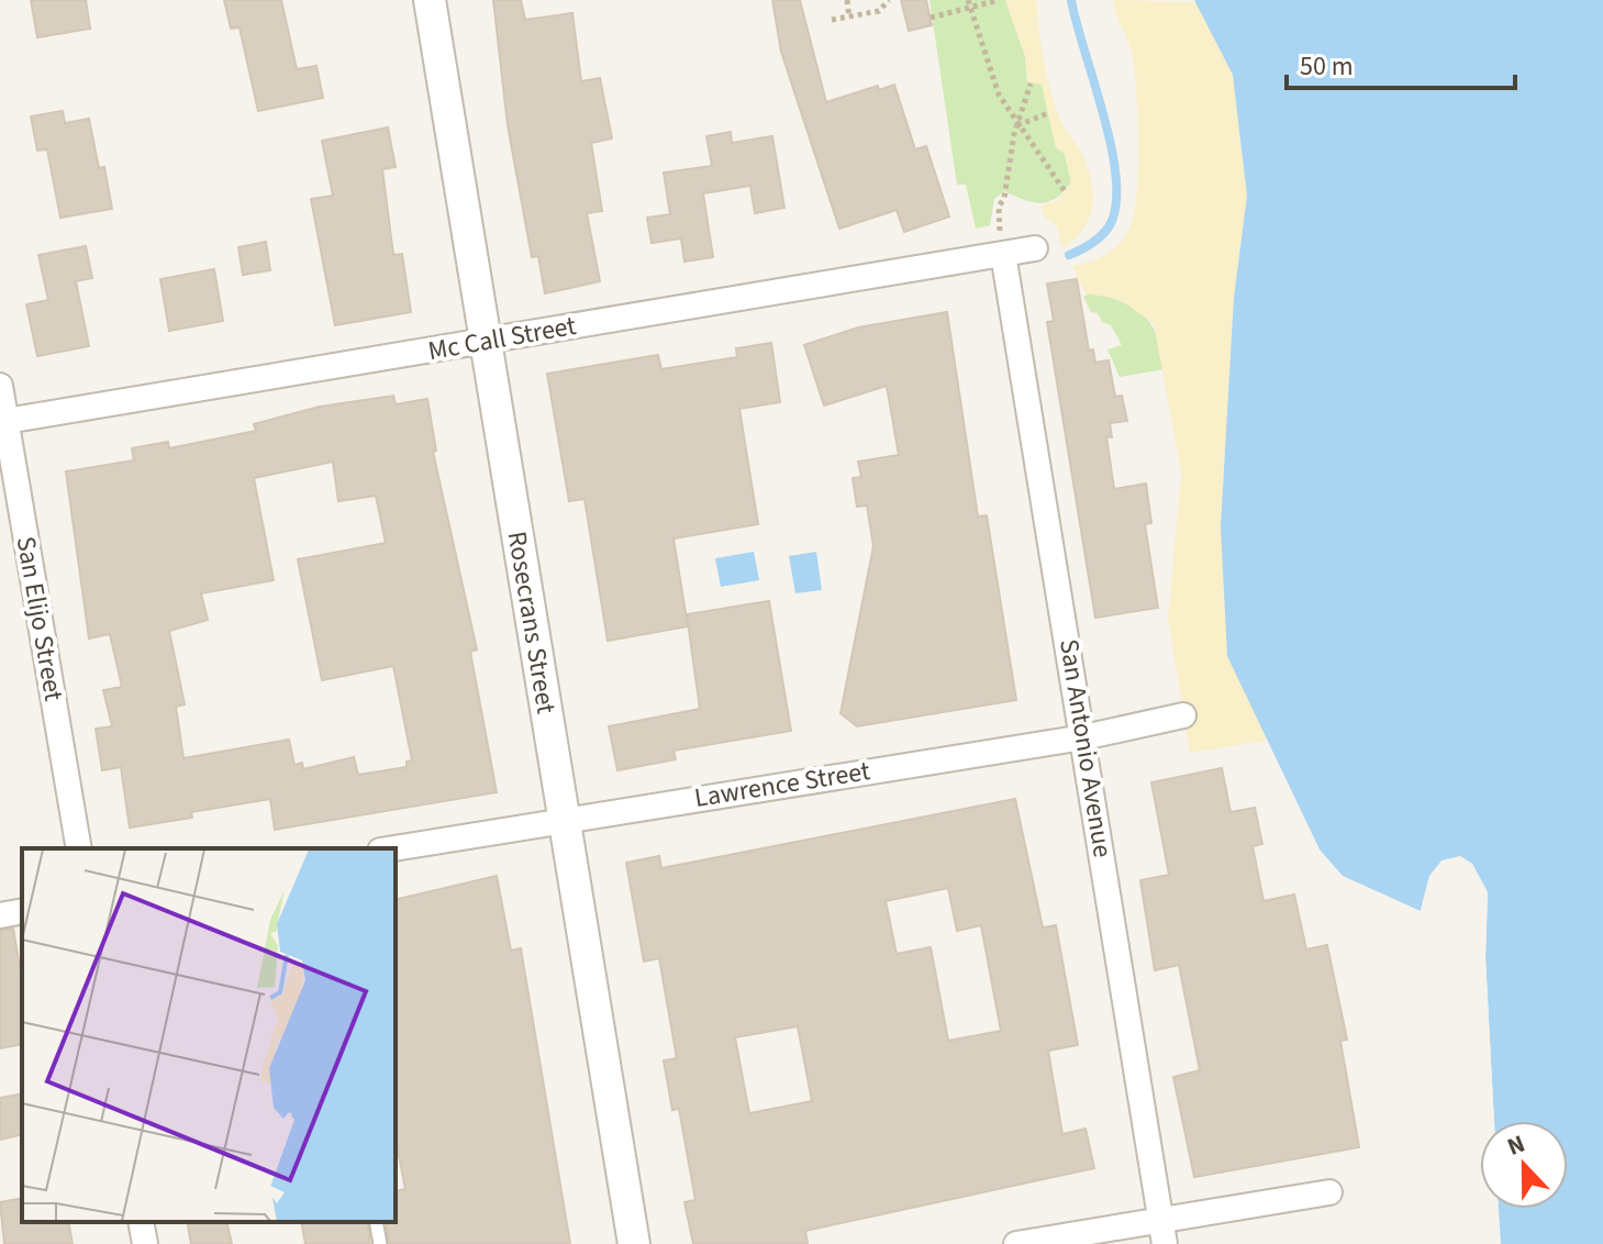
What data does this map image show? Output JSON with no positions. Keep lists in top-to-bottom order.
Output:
{
  "streets": {
    "street": [
      "Mc Call Street",
      "San Elijo Street",
      "Rosecrans Street",
      "San Antonio Avenue",
      "Lawrence Street"
    ]
  },
  "crossings": [
    ["Mc Call Street", "San Elijo Street"],
    ["Mc Call Street", "Rosecrans Street"],
    ["Mc Call Street", "San Antonio Avenue"],
    ["Rosecrans Street", "Lawrence Street"],
    ["San Antonio Avenue", "Lawrence Street"]
  ],
  "scale_bar": "50 m",
  "north": "top"
}
